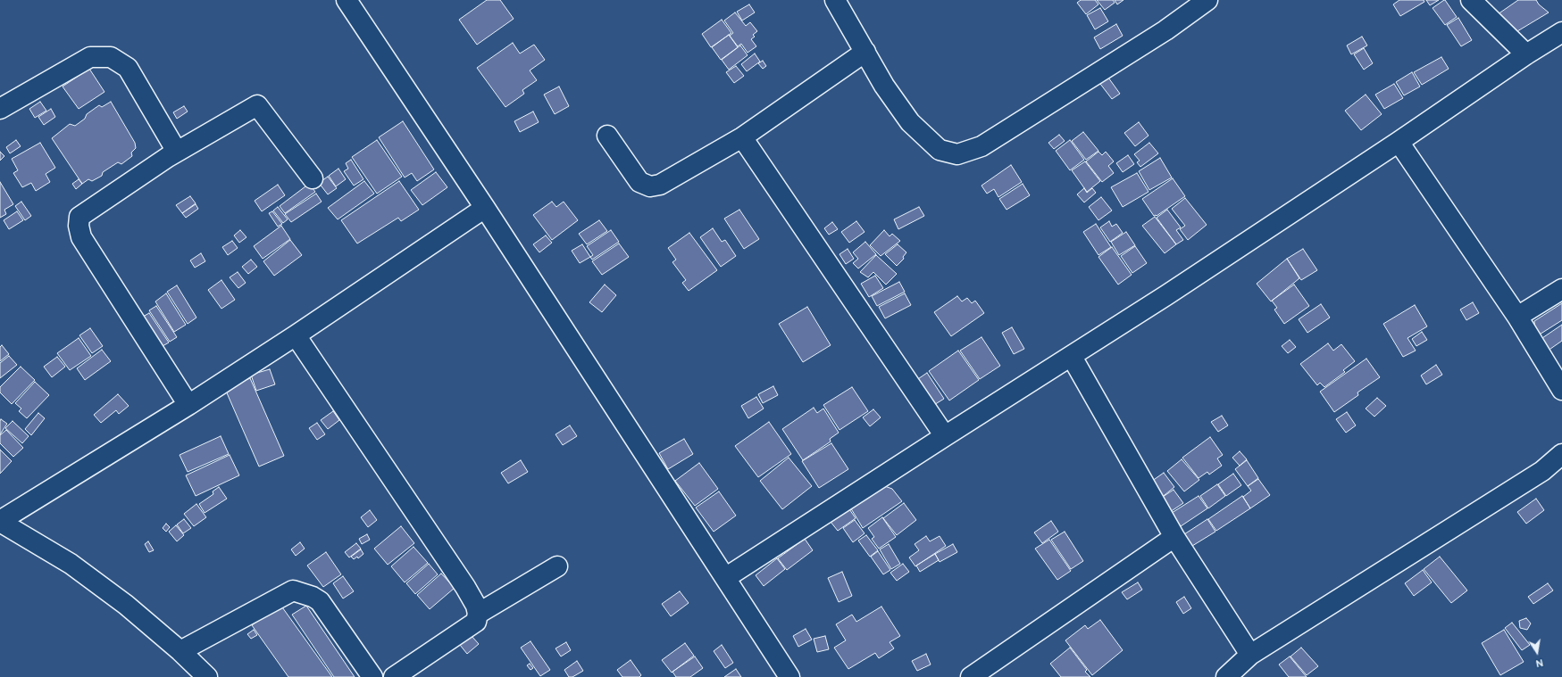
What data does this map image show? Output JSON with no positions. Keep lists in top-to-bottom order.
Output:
{
  "north": "bottom"
}
